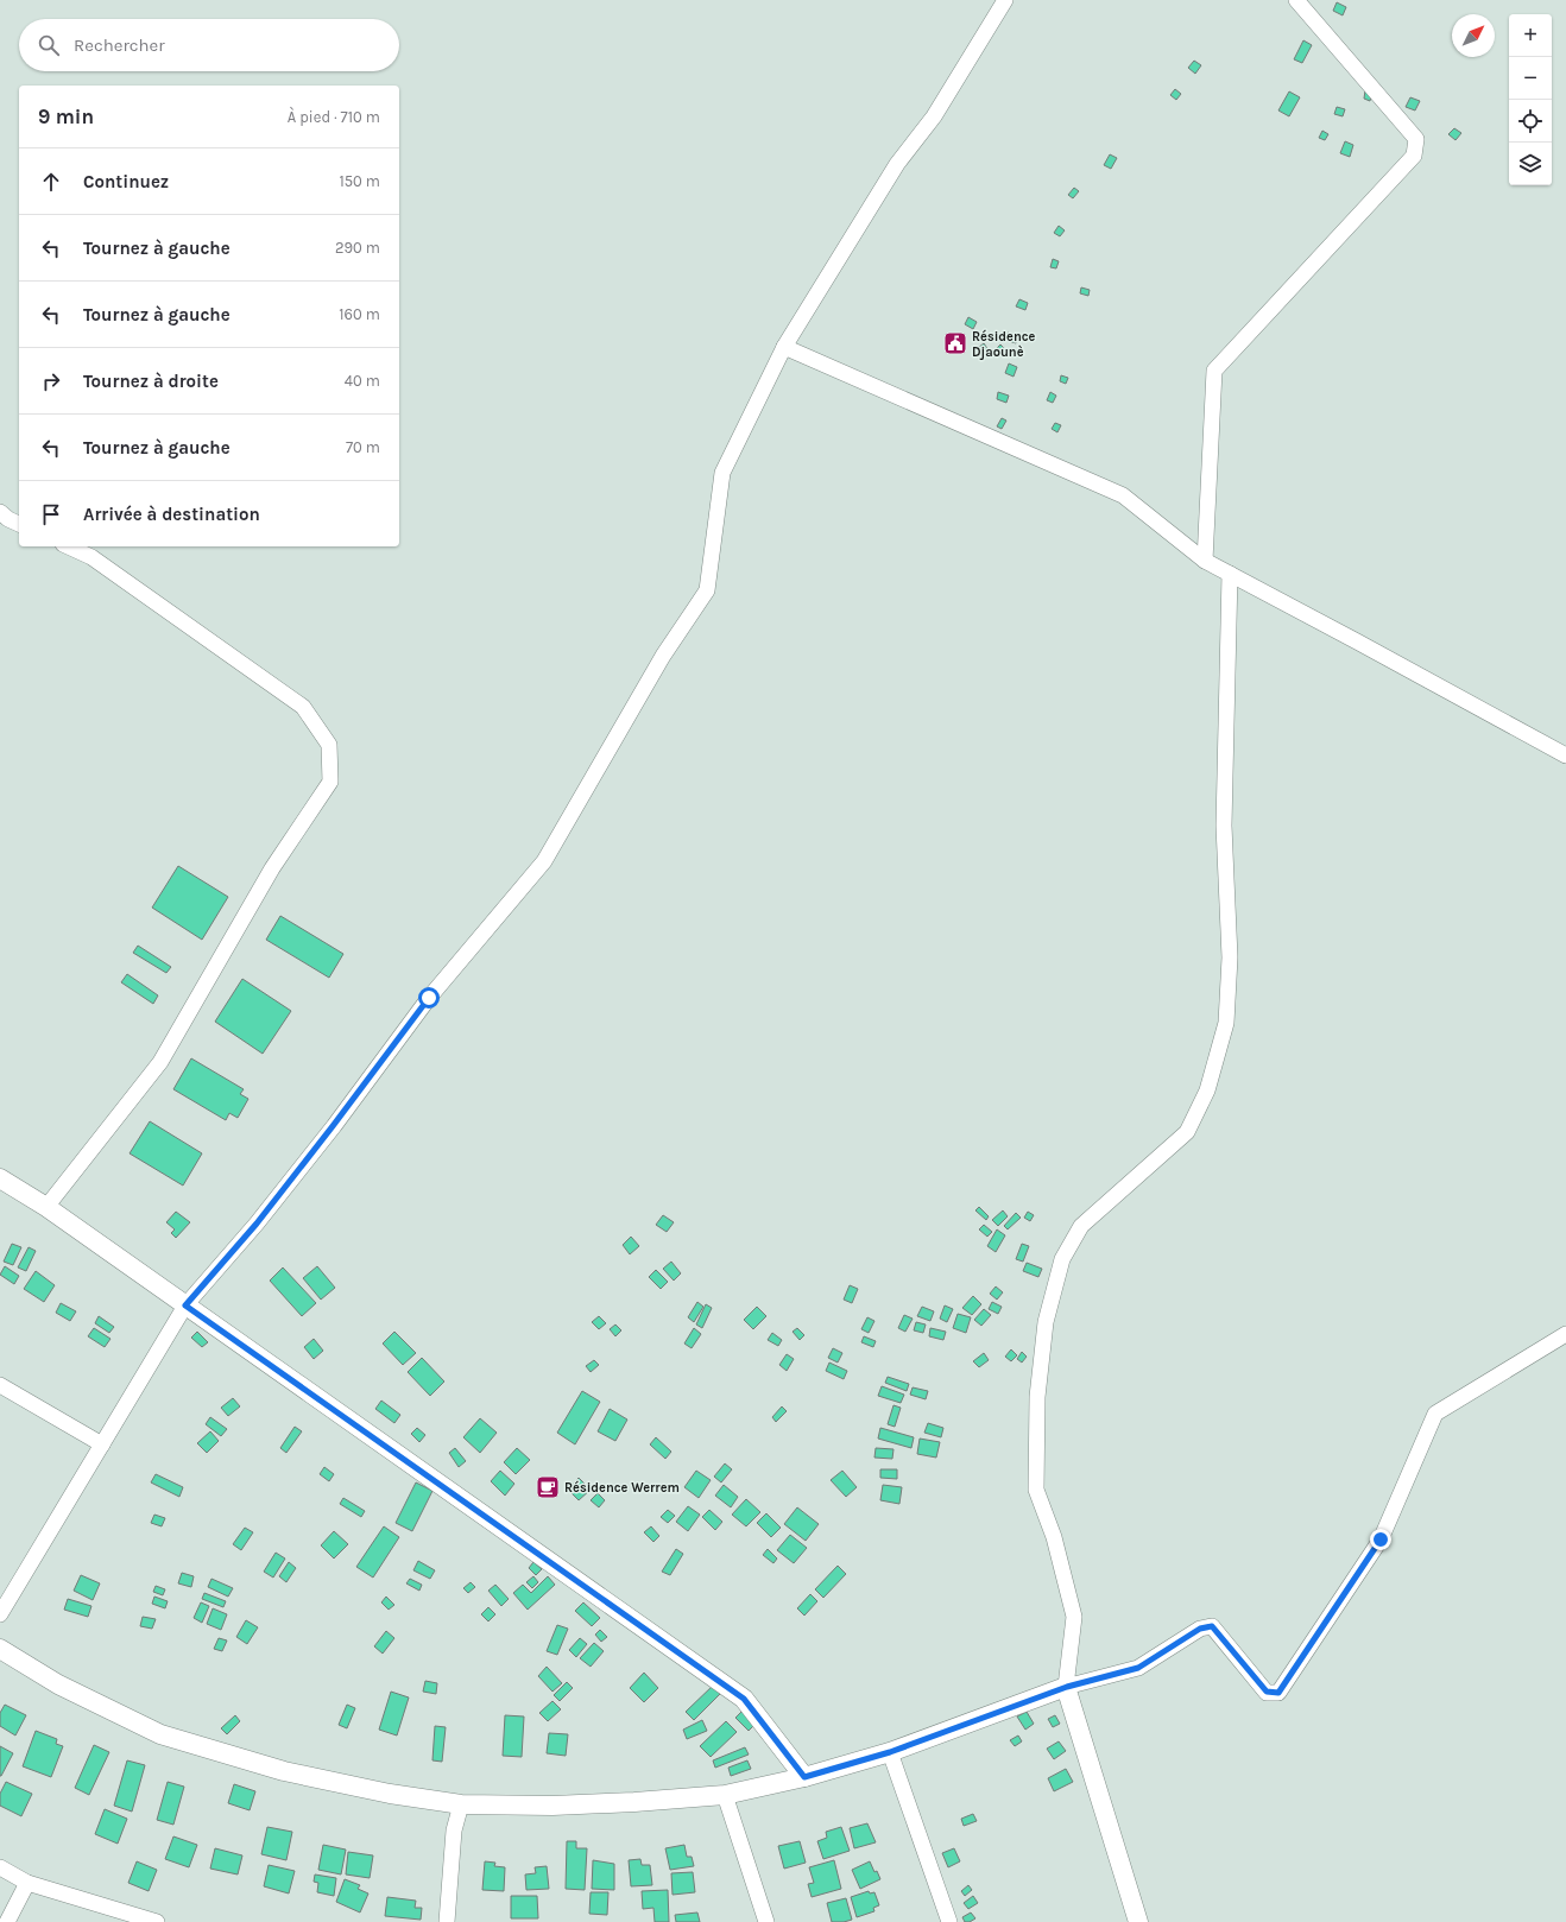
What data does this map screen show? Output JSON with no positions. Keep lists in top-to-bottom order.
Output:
{
  "places": {
    "public building": ["Résidence Djaounè"],
    "cafe": ["Résidence Werrem"]
  },
  "north": "top right",
  "page": {
    "map_buttons": ["+", "−"],
    "search": "Rechercher",
    "heading": ["9 min", "À pied · 710 m"],
    "list": [
      ["Continuez", "150 m"],
      ["Tournez à gauche", "290 m"],
      ["Tournez à gauche", "160 m"],
      ["Tournez à droite", "40 m"],
      ["Tournez à gauche", "70 m"],
      "Arrivée à destination"
    ]
  }
}
